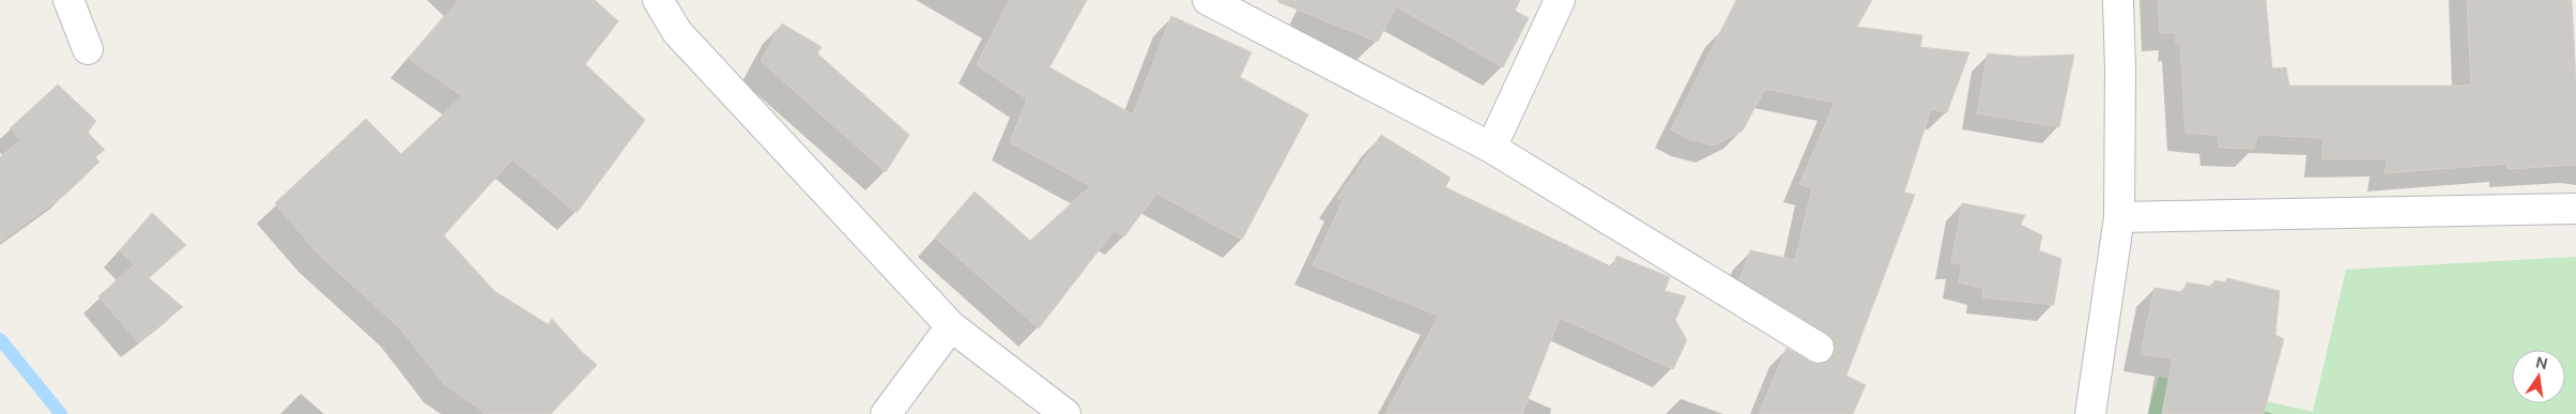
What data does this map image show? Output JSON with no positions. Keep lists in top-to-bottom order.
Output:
{
  "north": "top"
}
